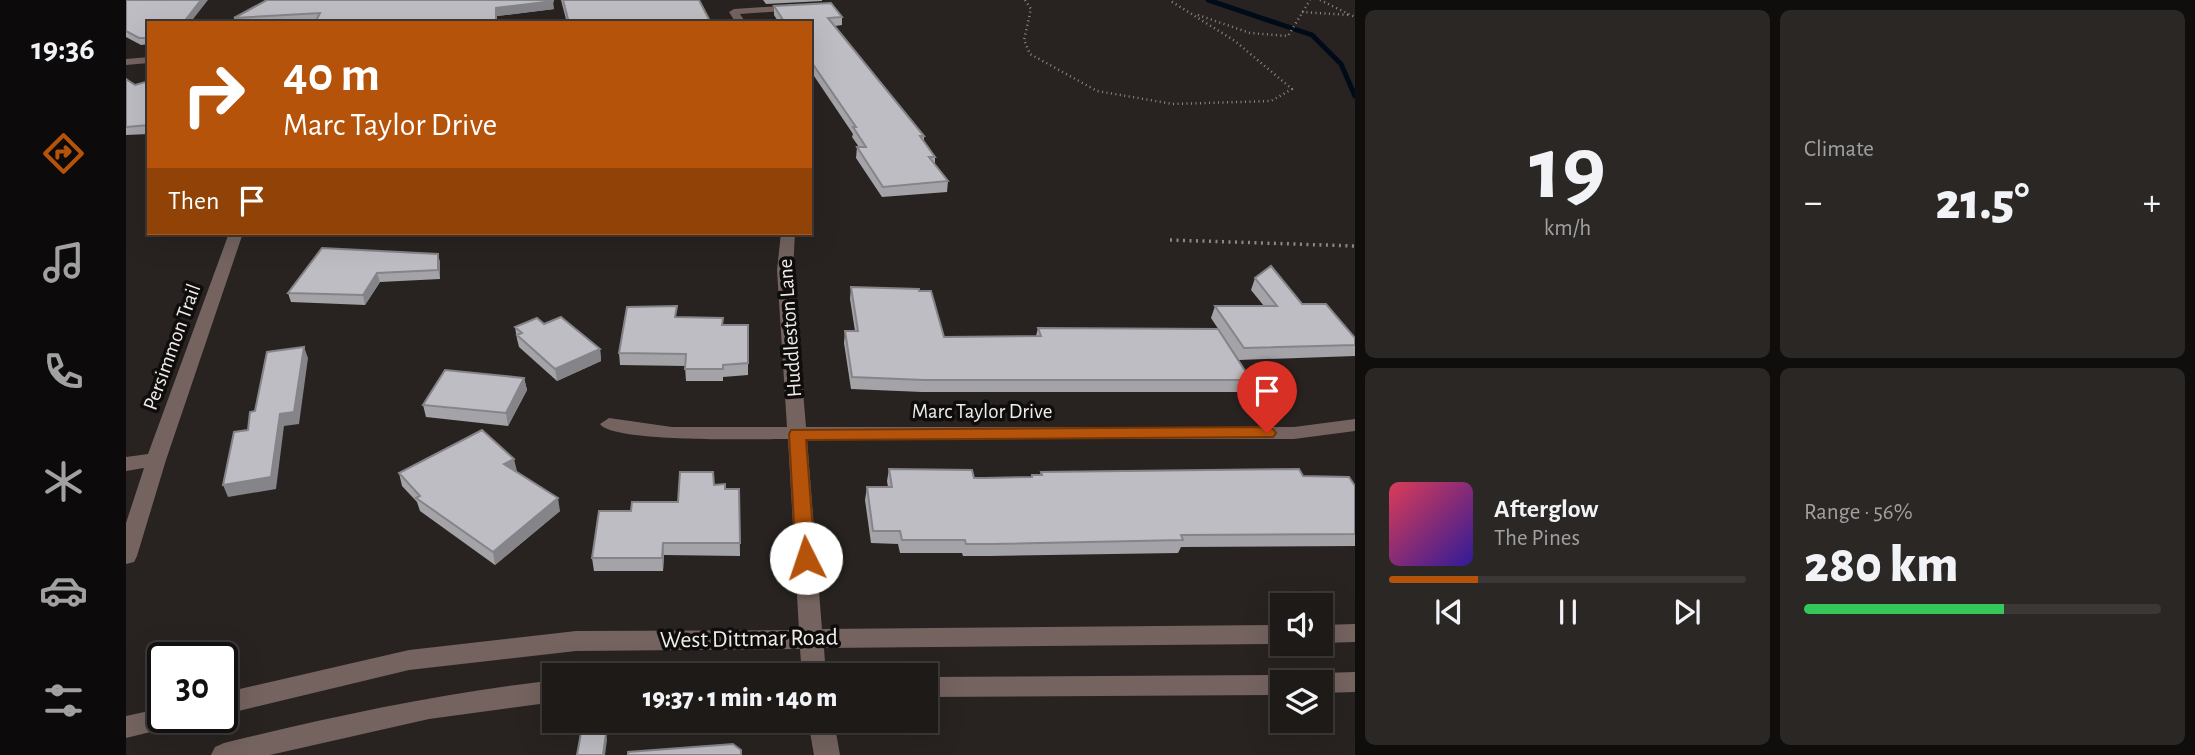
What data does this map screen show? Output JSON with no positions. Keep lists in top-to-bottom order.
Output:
{
  "streets": {
    "street": [
      "Huddleston Lane",
      "Persimmon Trail",
      "Marc Taylor Drive",
      "West Dittmar Road"
    ]
  },
  "crossings": [
    ["Huddleston Lane", "Marc Taylor Drive"],
    ["Huddleston Lane", "West Dittmar Road"]
  ],
  "page": {
    "tabs": "19:36",
    "tile": [
      ["19", "km/h"],
      "Climate",
      ["Range · 56%", "280 km"]
    ],
    "turn": ["40 m", "Marc Taylor Drive"],
    "then": "Then",
    "heat": ["−", "21.5°", "+"],
    "song": ["Afterglow", "The Pines"],
    "limit": "30",
    "trip": "19:37 · 1 min · 140 m"
  }
}
